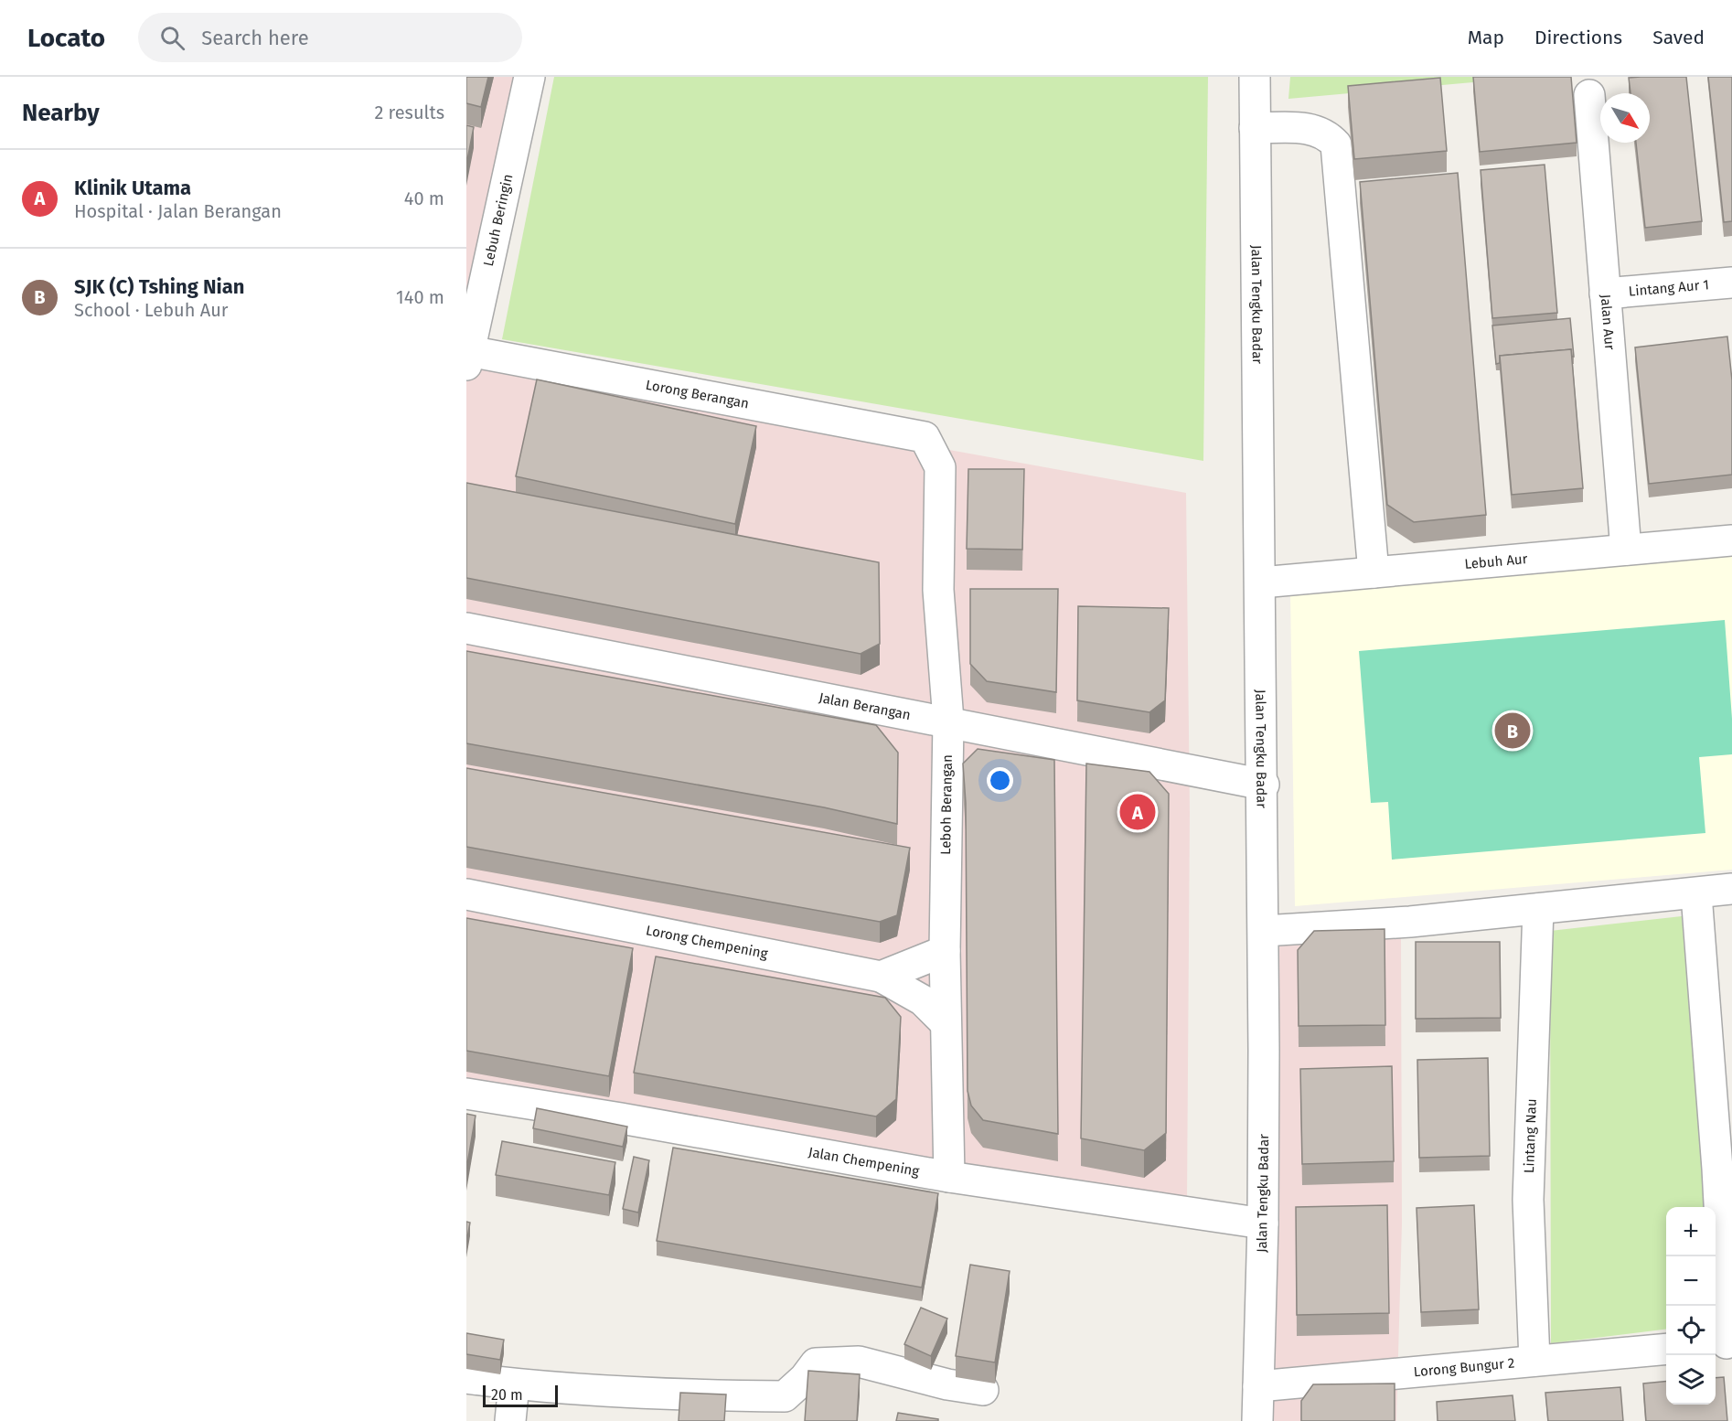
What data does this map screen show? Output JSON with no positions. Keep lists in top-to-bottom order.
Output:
{
  "streets": {
    "street": [
      "Lebuh Beringin",
      "Lintang Aur 1",
      "Jalan Tengku Badar",
      "Jalan Aur",
      "Lorong Berangan",
      "Lebuh Aur",
      "Jalan Berangan",
      "Leboh Berangan",
      "Lorong Chempening",
      "Lintang Nau",
      "Jalan Chempening",
      "Lorong Bungur 2"
    ]
  },
  "crossings": [
    ["Lebuh Beringin", "Lorong Berangan"],
    ["Lintang Aur 1", "Jalan Aur"],
    ["Jalan Tengku Badar", "Lebuh Aur"],
    ["Jalan Tengku Badar", "Jalan Berangan"],
    ["Jalan Tengku Badar", "Jalan Chempening"],
    ["Jalan Tengku Badar", "Lorong Bungur 2"],
    ["Jalan Aur", "Lebuh Aur"],
    ["Lorong Berangan", "Leboh Berangan"],
    ["Jalan Berangan", "Leboh Berangan"],
    ["Leboh Berangan", "Jalan Chempening"],
    ["Lintang Nau", "Lorong Bungur 2"]
  ],
  "scale_bar": "20 m",
  "north": "bottom right",
  "page": {
    "header": "Locato",
    "search": "Search here",
    "nav": ["Map", "Directions", "Saved"],
    "heading": ["Nearby", "2 results"],
    "list": [
      {
        "mark": "A",
        "name": "Klinik Utama",
        "note": "Hospital · Jalan Berangan",
        "value": "40 m"
      },
      {
        "mark": "B",
        "name": "SJK (C) Tshing Nian",
        "note": "School · Lebuh Aur",
        "value": "140 m"
      }
    ],
    "pins": ["B", "A"],
    "map_buttons": ["+", "−"],
    "scale": "20 m"
  }
}
